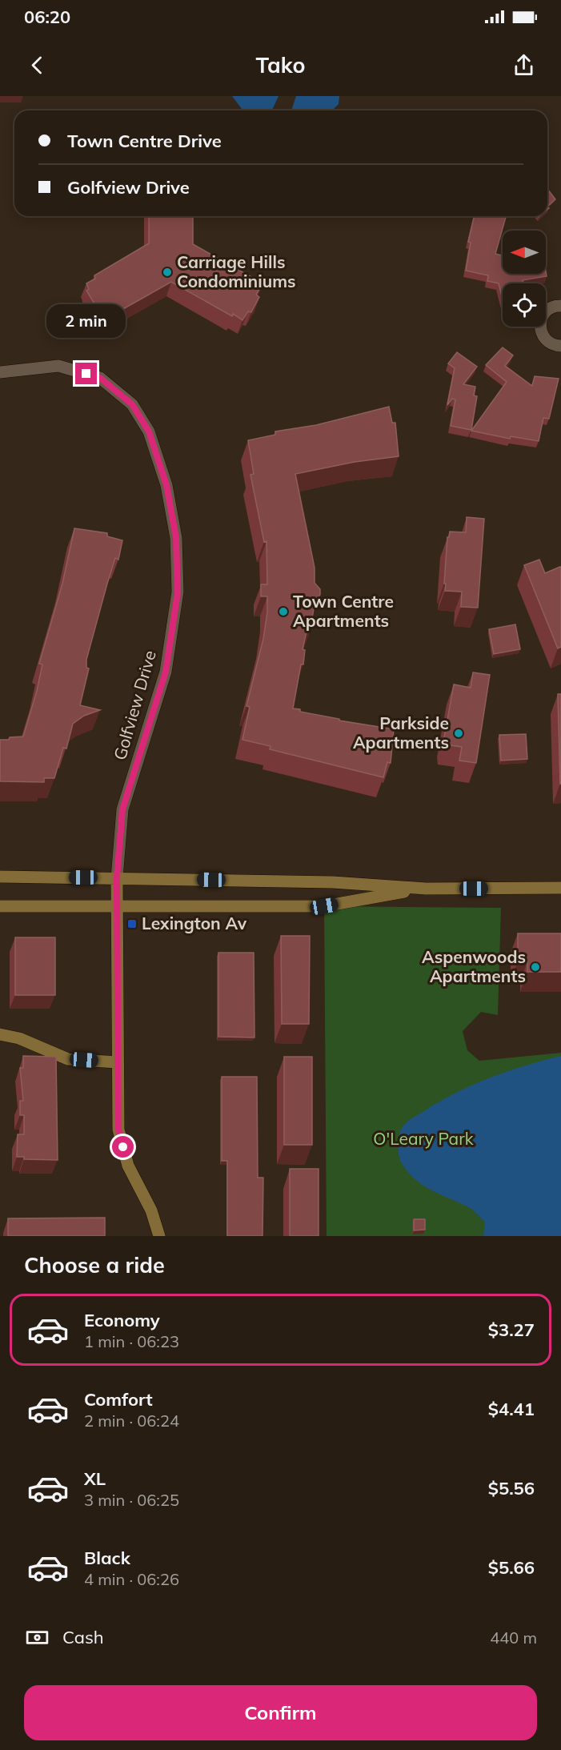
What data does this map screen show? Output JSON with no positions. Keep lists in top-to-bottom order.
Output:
{
  "streets": {
    "street": ["Golfview Drive"]
  },
  "parks": ["O'Leary Park"],
  "places": {
    "other": [
      "Carriage Hills Condominiums",
      "Town Centre Apartments",
      "Parkside Apartments",
      "Aspenwoods Apartments"
    ],
    "transit": ["Lexington Av"]
  },
  "north": "left",
  "page": {
    "status": "06:20",
    "header": "Tako",
    "banner": ["Town Centre Drive", "Golfview Drive"],
    "bubble": "2 min",
    "heading": "Choose a ride",
    "list": [
      {
        "name": "Economy",
        "note": "1 min · 06:23",
        "value": "$3.27"
      },
      {
        "name": "Comfort",
        "note": "2 min · 06:24",
        "value": "$4.41"
      },
      {
        "name": "XL",
        "note": "3 min · 06:25",
        "value": "$5.56"
      },
      {
        "name": "Black",
        "note": "4 min · 06:26",
        "value": "$5.66"
      }
    ],
    "pay": ["Cash", "440 m"],
    "buttons": "Confirm"
  }
}
